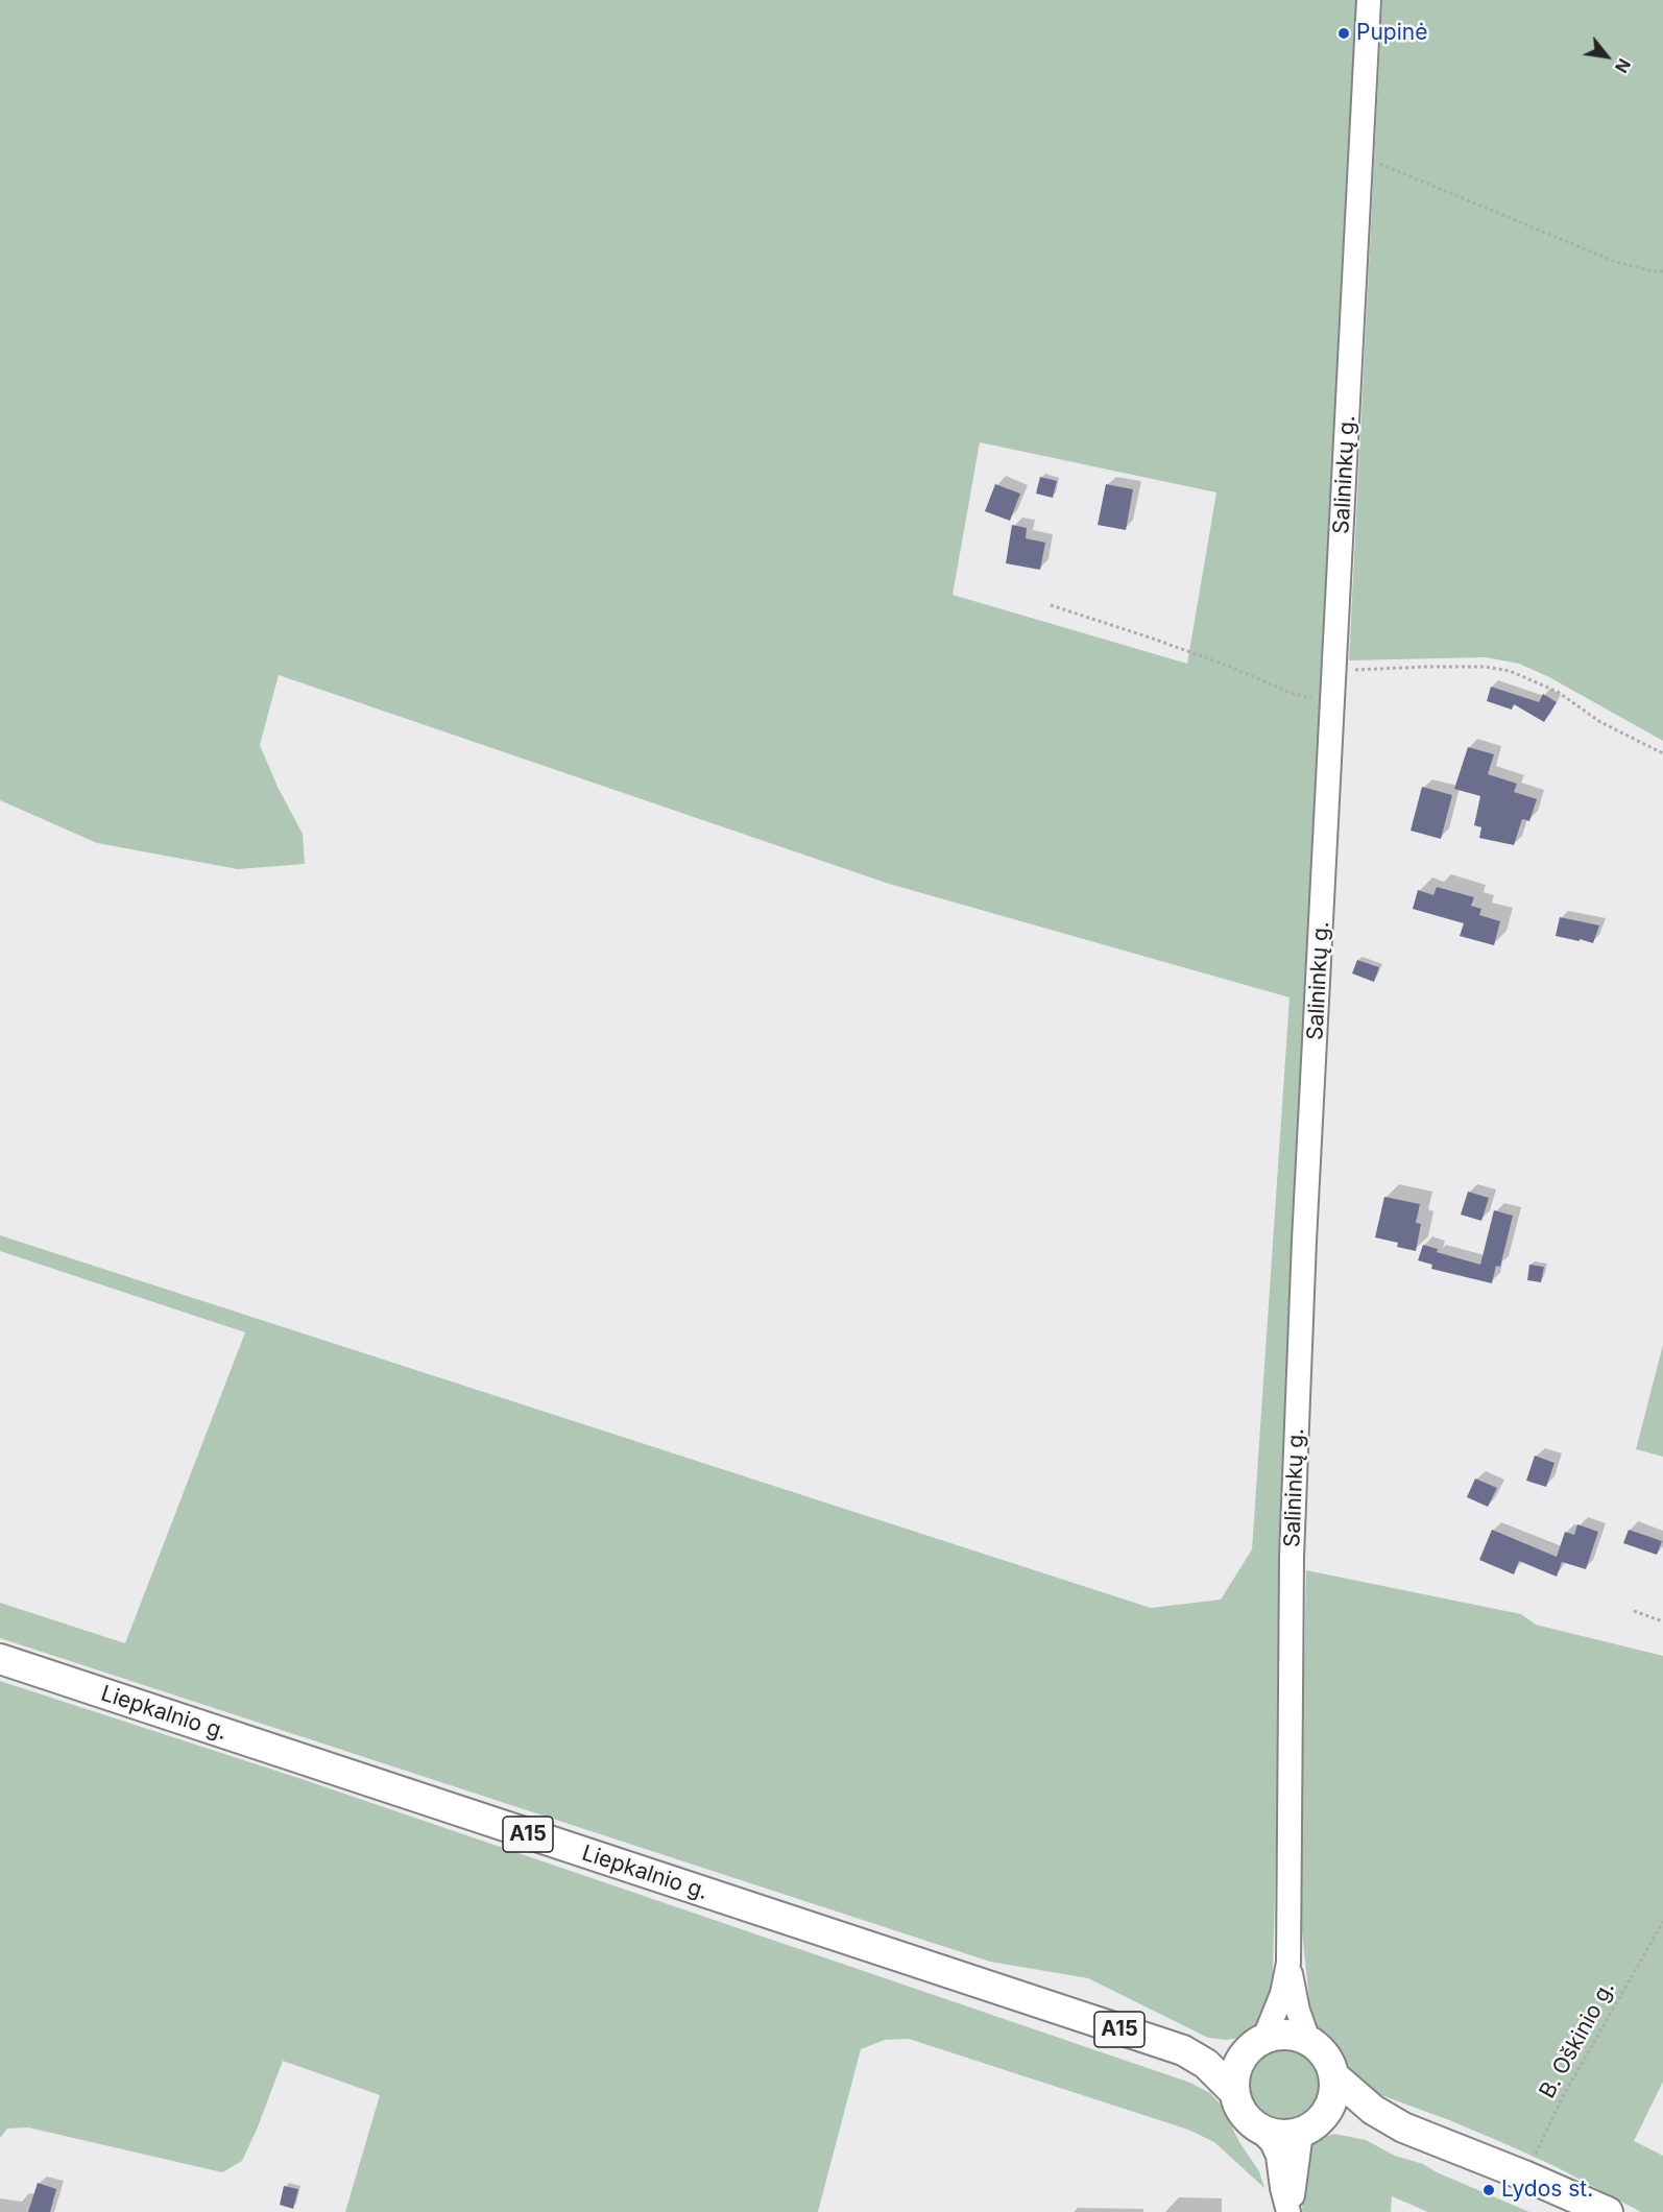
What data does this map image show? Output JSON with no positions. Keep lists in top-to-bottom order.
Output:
{
  "streets": {
    "highway": ["Liepkalnio g.", "A15"],
    "main road": ["Salininkų g."],
    "path": ["B. Oškinio g."]
  },
  "places": ["Pupinė", "Lydos st."],
  "north": "bottom right"
}
